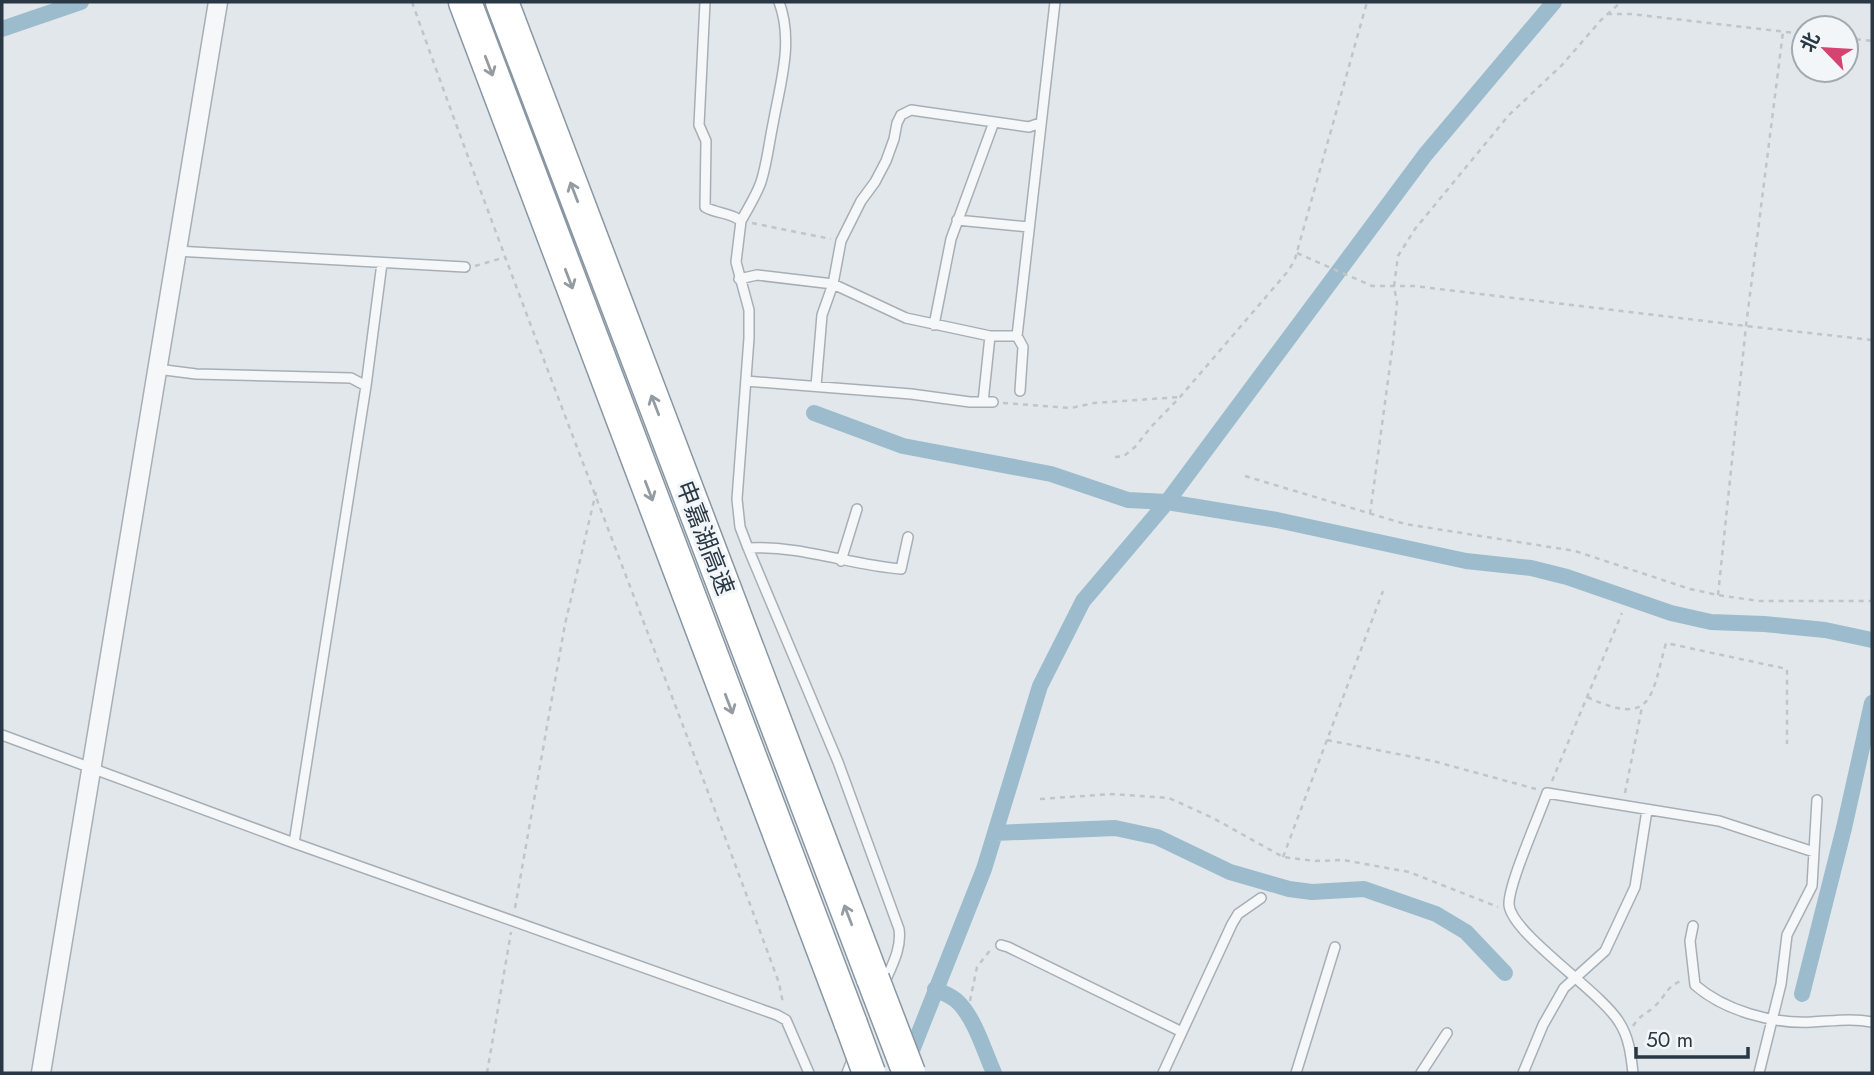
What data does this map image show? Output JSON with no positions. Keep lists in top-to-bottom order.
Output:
{
  "streets": {
    "highway": ["申嘉湖高速"]
  },
  "scale_bar": "50 m",
  "north": "top left"
}
